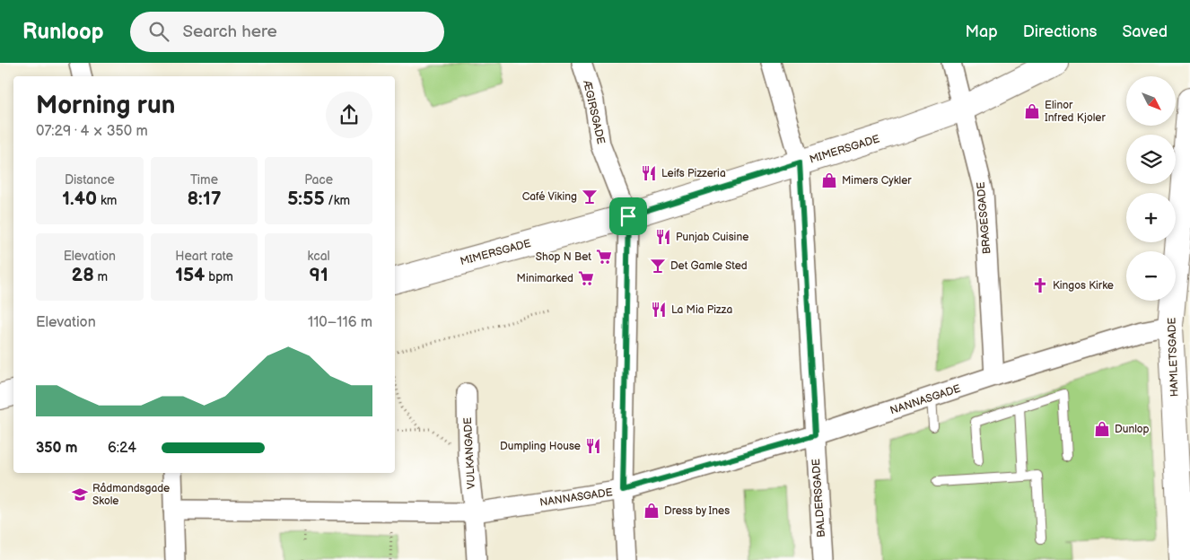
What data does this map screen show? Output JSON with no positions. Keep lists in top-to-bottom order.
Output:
{
  "streets": {
    "street": [
      "ÆGIRSGADE",
      "MIMERSGADE",
      "BRAGESGADE",
      "HAMLETSGADE",
      "NANNASGADE",
      "VULKANGADE",
      "BALDERSGADE"
    ]
  },
  "crossings": [
    ["ÆGIRSGADE", "MIMERSGADE"],
    ["ÆGIRSGADE", "NANNASGADE"],
    ["MIMERSGADE", "BRAGESGADE"],
    ["MIMERSGADE", "BALDERSGADE"],
    ["BRAGESGADE", "NANNASGADE"],
    ["HAMLETSGADE", "NANNASGADE"],
    ["NANNASGADE", "VULKANGADE"],
    ["NANNASGADE", "BALDERSGADE"]
  ],
  "places": {
    "shop": [
      "Elinor Infred Kjoler",
      "Mimers Cykler",
      "Dunlop",
      "Dress by Ines"
    ],
    "restaurant": [
      "Leifs Pizzeria",
      "Punjab Cuisine",
      "La Mia Pizza",
      "Dumpling House"
    ],
    "bar": ["Café Viking", "Det Gamle Sted"],
    "supermarket": ["Shop N Bet", "Minimarked"],
    "church": ["Kingos Kirke"],
    "school or university": ["Rådmandsgade Skole"]
  },
  "north": "bottom right",
  "page": {
    "header": "Runloop",
    "search": "Search here",
    "nav": ["Map", "Directions", "Saved"],
    "map_buttons": ["+", "−"],
    "heading": ["Morning run", "07:29 · 4 × 350 m"],
    "stats": [
      ["Distance", "1.40 km"],
      ["Time", "8:17"],
      ["Pace", "5:55 /km"],
      ["Elevation", "28 m"],
      ["Heart rate", "154 bpm"],
      ["kcal", "91"]
    ],
    "chart": ["Elevation", "110–116 m"],
    "list": [
      {
        "name": "350 m",
        "note": "6:24"
      }
    ]
  }
}
